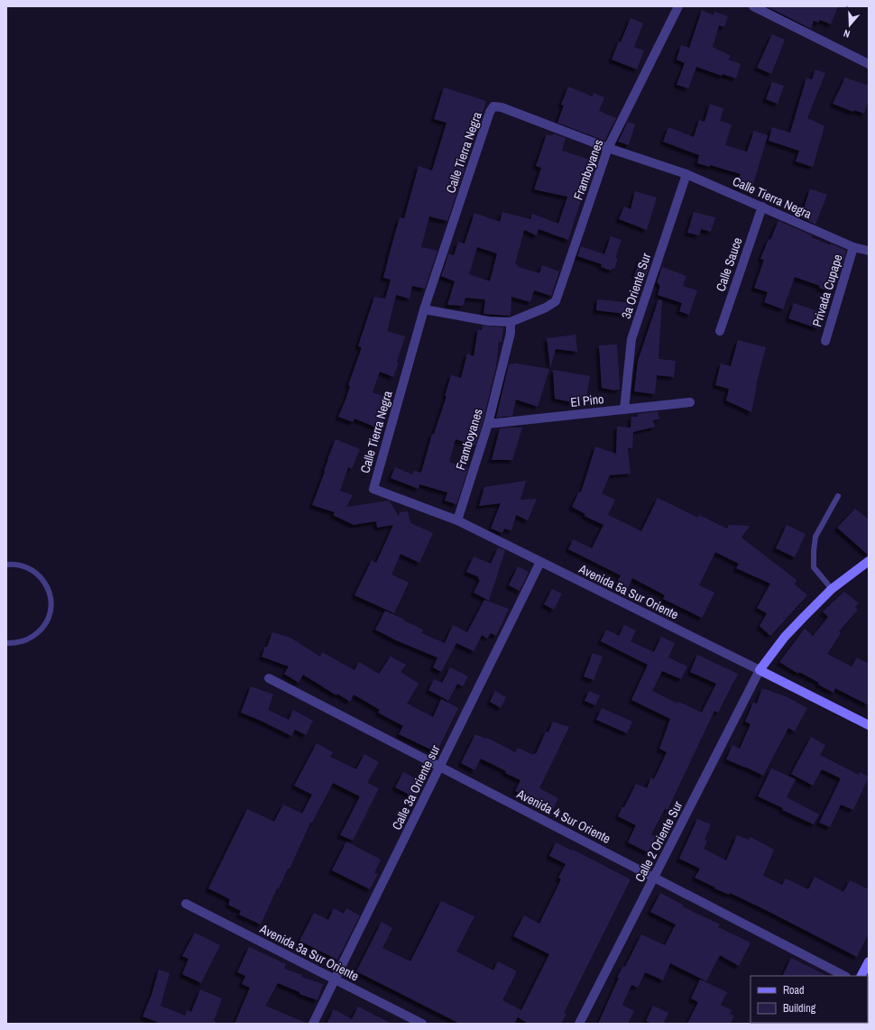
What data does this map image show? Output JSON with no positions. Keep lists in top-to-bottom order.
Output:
{
  "streets": {
    "street": [
      "Calle Tierra Negra",
      "Framboyanes",
      "Calle Sauce",
      "3a Oriente Sur",
      "Privada Cupape",
      "El Pino",
      "Avenida 5a Sur Oriente",
      "Calle 3a Oriente sur",
      "Avenida 4 Sur Oriente",
      "Calle 2 Oriente Sur",
      "Avenida 3a Sur Oriente"
    ]
  },
  "crossings": [
    ["Calle Tierra Negra", "Framboyanes"],
    ["Calle Tierra Negra", "Calle Sauce"],
    ["Calle Tierra Negra", "3a Oriente Sur"],
    ["Calle Tierra Negra", "Privada Cupape"],
    ["Calle Tierra Negra", "Avenida 5a Sur Oriente"],
    ["Framboyanes", "El Pino"],
    ["Framboyanes", "Avenida 5a Sur Oriente"],
    ["3a Oriente Sur", "El Pino"],
    ["Avenida 5a Sur Oriente", "Calle 3a Oriente sur"],
    ["Avenida 5a Sur Oriente", "Calle 2 Oriente Sur"],
    ["Calle 3a Oriente sur", "Avenida 4 Sur Oriente"],
    ["Calle 3a Oriente sur", "Avenida 3a Sur Oriente"],
    ["Avenida 4 Sur Oriente", "Calle 2 Oriente Sur"]
  ],
  "legend": ["Road", "Building"],
  "north": "bottom"
}
